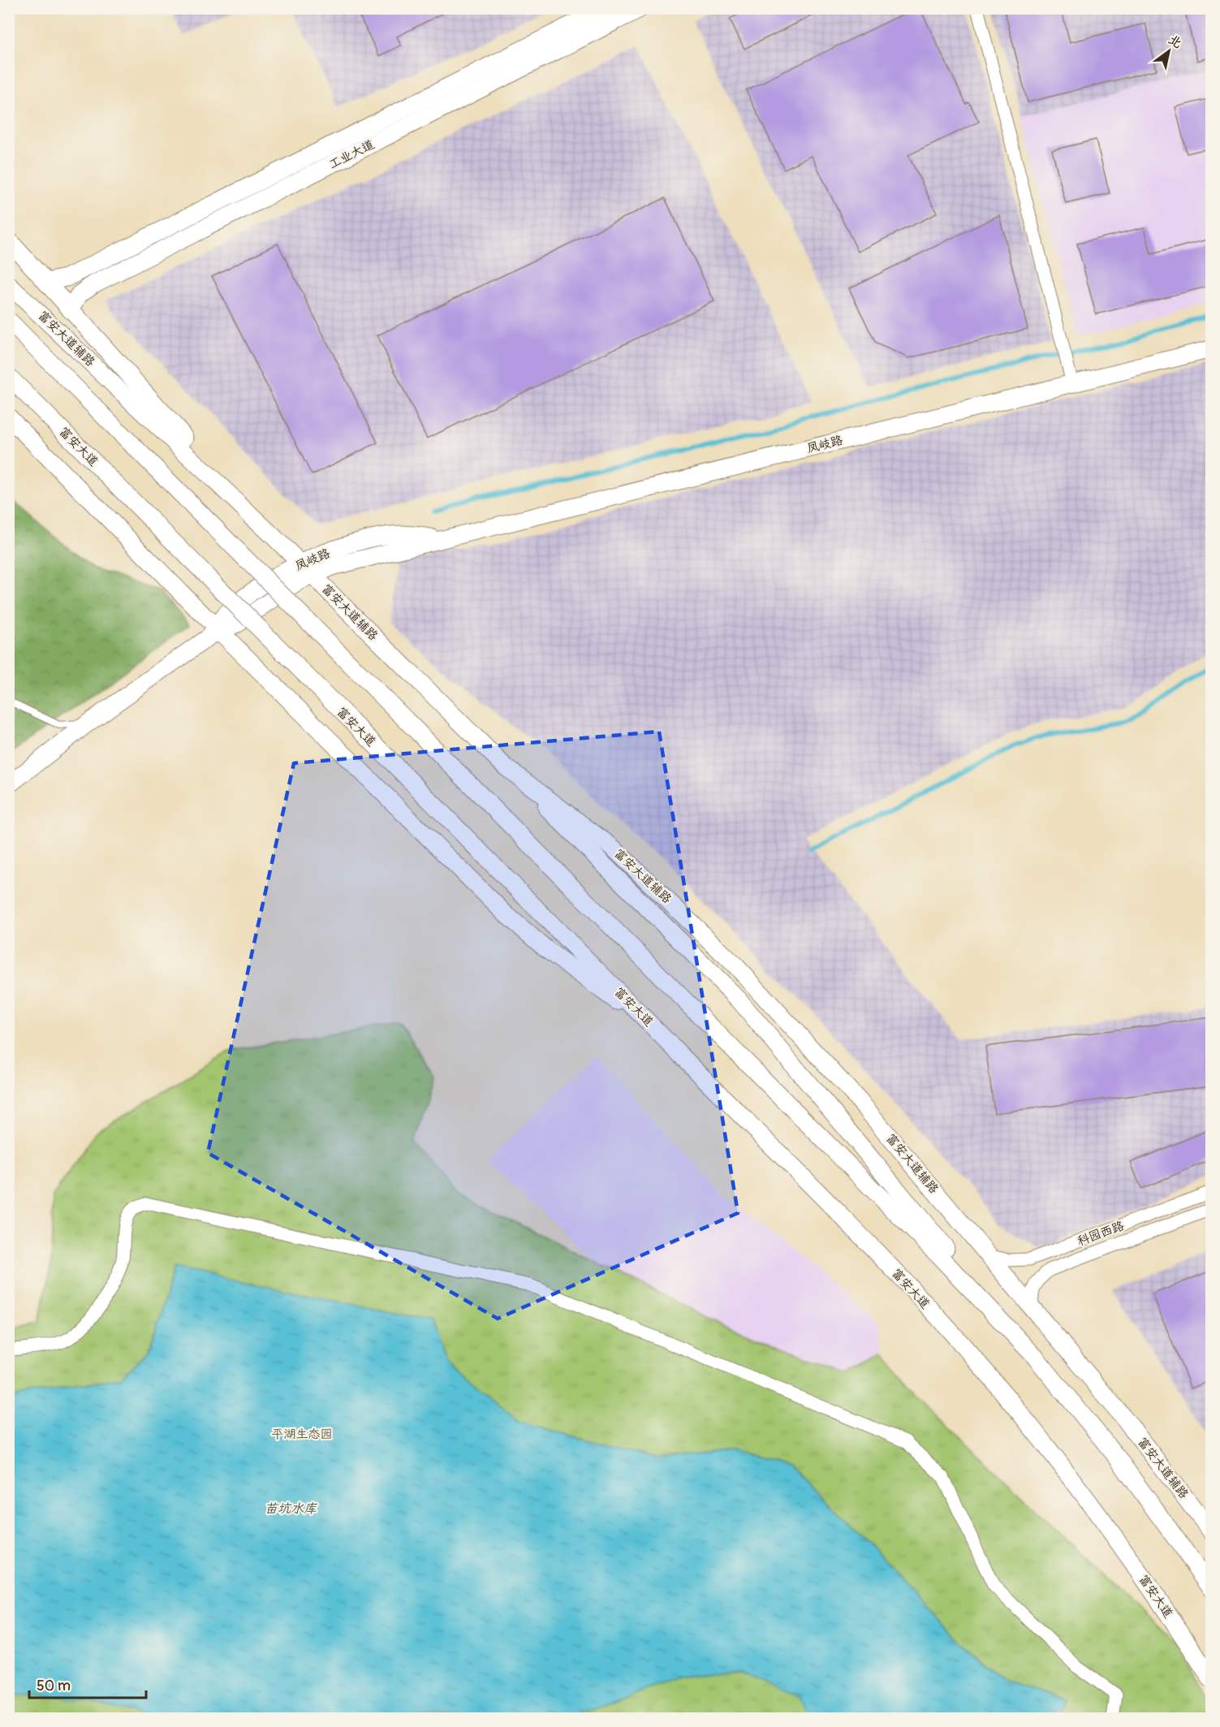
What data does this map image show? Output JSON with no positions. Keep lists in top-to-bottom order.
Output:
{
  "streets": {
    "main road": [
      "工业大道",
      "富安大道辅路",
      "凤岐路",
      "富安大道"
    ],
    "street": ["科园西路"]
  },
  "crossings": [
    ["富安大道辅路", "凤岐路"],
    ["富安大道辅路", "科园西路"]
  ],
  "water": ["苗坑水库"],
  "parks": ["平湖生态园"],
  "scale_bar": "50 m",
  "north": "top right"
}
